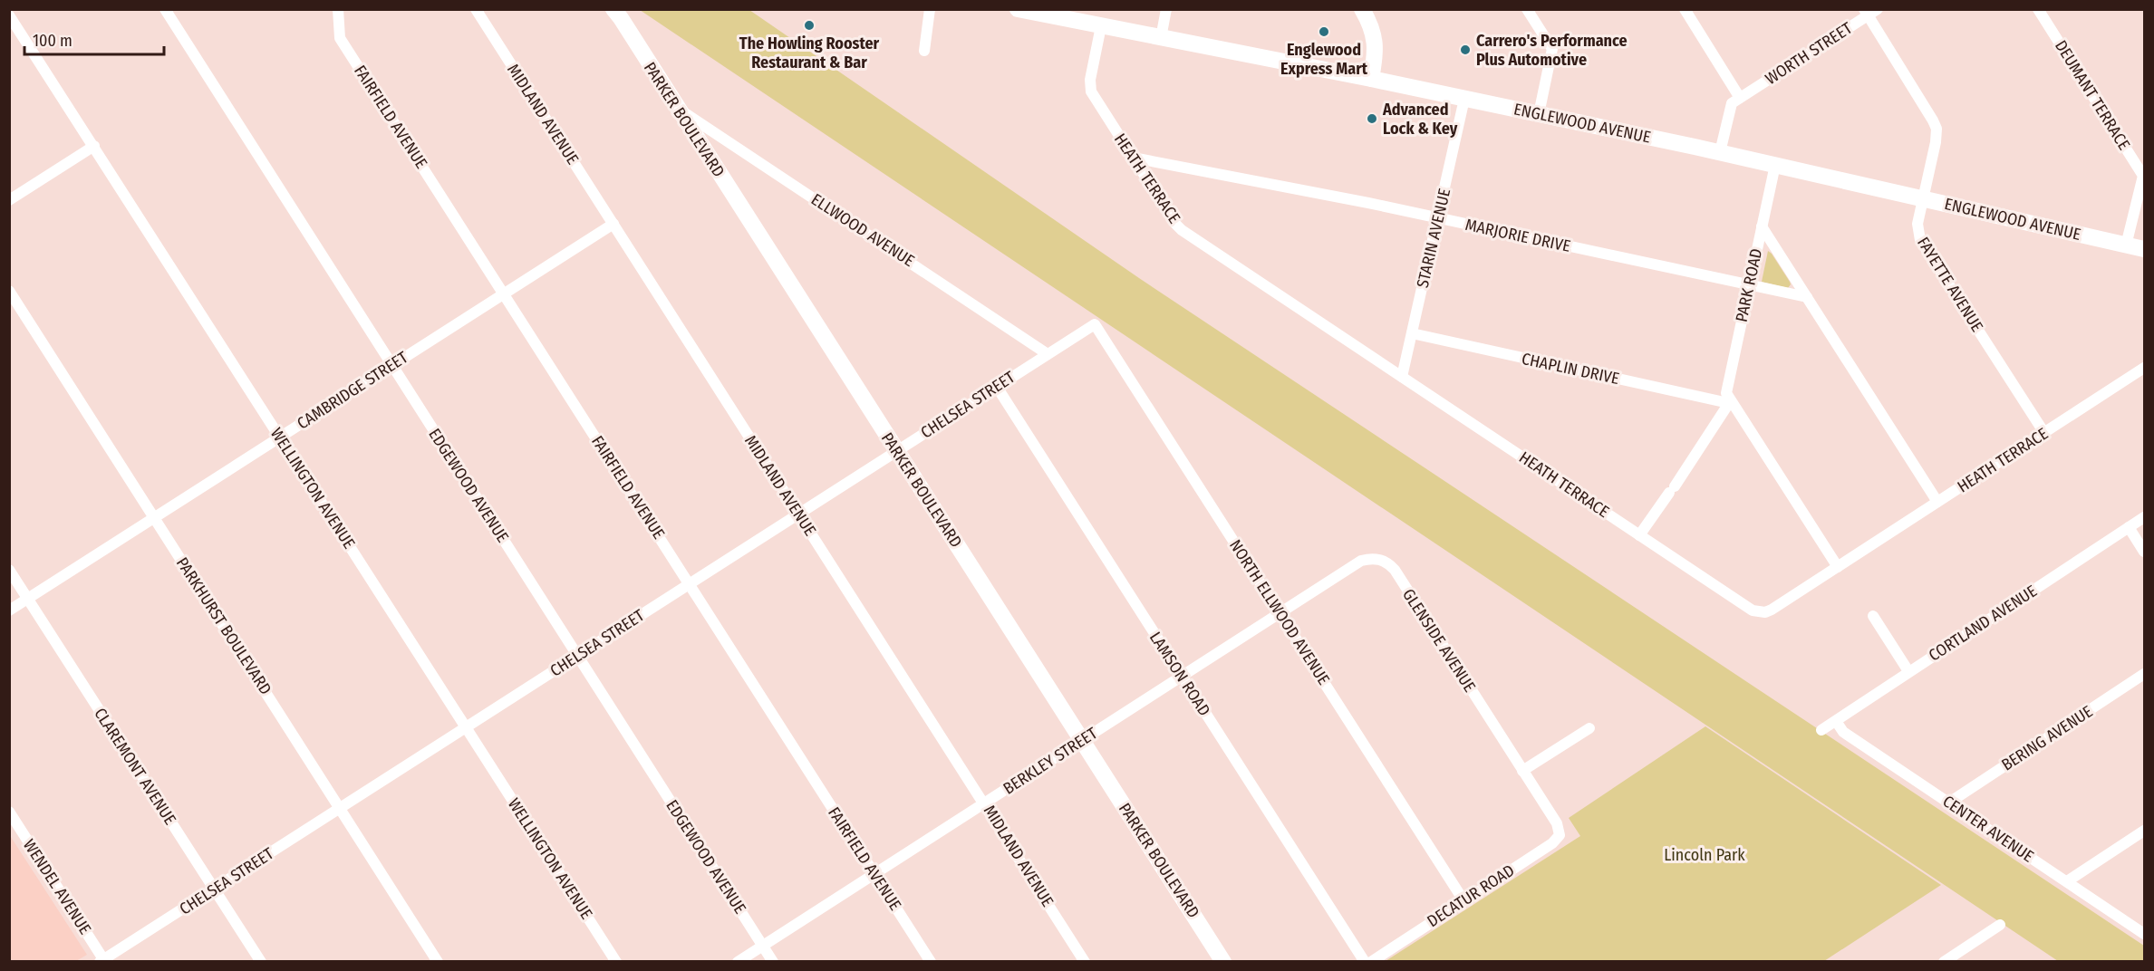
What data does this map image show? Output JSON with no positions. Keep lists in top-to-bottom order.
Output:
{
  "streets": {
    "street": [
      "WORTH STREET",
      "DEUMANT TERRACE",
      "MIDLAND AVENUE",
      "FAIRFIELD AVENUE",
      "PARKER BOULEVARD",
      "ENGLEWOOD AVENUE",
      "HEATH TERRACE",
      "ELLWOOD AVENUE",
      "MARJORIE DRIVE",
      "STARIN AVENUE",
      "FAYETTE AVENUE",
      "PARK ROAD",
      "CHAPLIN DRIVE",
      "CAMBRIDGE STREET",
      "CHELSEA STREET",
      "EDGEWOOD AVENUE",
      "WELLINGTON AVENUE",
      "NORTH ELLWOOD AVENUE",
      "CORTLAND AVENUE",
      "PARKHURST BOULEVARD",
      "GLENSIDE AVENUE",
      "LAMSON ROAD",
      "BERING AVENUE",
      "BERKLEY STREET",
      "CLAREMONT AVENUE",
      "CENTER AVENUE",
      "WENDEL AVENUE",
      "DECATUR ROAD"
    ]
  },
  "crossings": [
    ["WORTH STREET", "FAYETTE AVENUE"],
    ["DEUMANT TERRACE", "ENGLEWOOD AVENUE"],
    ["MIDLAND AVENUE", "CAMBRIDGE STREET"],
    ["MIDLAND AVENUE", "CHELSEA STREET"],
    ["MIDLAND AVENUE", "BERKLEY STREET"],
    ["FAIRFIELD AVENUE", "CAMBRIDGE STREET"],
    ["FAIRFIELD AVENUE", "CHELSEA STREET"],
    ["FAIRFIELD AVENUE", "BERKLEY STREET"],
    ["PARKER BOULEVARD", "ELLWOOD AVENUE"],
    ["PARKER BOULEVARD", "CHELSEA STREET"],
    ["PARKER BOULEVARD", "BERKLEY STREET"],
    ["ENGLEWOOD AVENUE", "HEATH TERRACE"],
    ["ENGLEWOOD AVENUE", "STARIN AVENUE"],
    ["ENGLEWOOD AVENUE", "FAYETTE AVENUE"],
    ["ENGLEWOOD AVENUE", "PARK ROAD"],
    ["HEATH TERRACE", "MARJORIE DRIVE"],
    ["HEATH TERRACE", "STARIN AVENUE"],
    ["HEATH TERRACE", "FAYETTE AVENUE"],
    ["ELLWOOD AVENUE", "CHELSEA STREET"],
    ["MARJORIE DRIVE", "STARIN AVENUE"],
    ["MARJORIE DRIVE", "PARK ROAD"],
    ["STARIN AVENUE", "CHAPLIN DRIVE"],
    ["PARK ROAD", "CHAPLIN DRIVE"],
    ["CAMBRIDGE STREET", "EDGEWOOD AVENUE"],
    ["CAMBRIDGE STREET", "WELLINGTON AVENUE"],
    ["CAMBRIDGE STREET", "PARKHURST BOULEVARD"],
    ["CAMBRIDGE STREET", "CLAREMONT AVENUE"],
    ["CHELSEA STREET", "EDGEWOOD AVENUE"],
    ["CHELSEA STREET", "WELLINGTON AVENUE"],
    ["CHELSEA STREET", "NORTH ELLWOOD AVENUE"],
    ["CHELSEA STREET", "PARKHURST BOULEVARD"],
    ["CHELSEA STREET", "LAMSON ROAD"],
    ["CHELSEA STREET", "CLAREMONT AVENUE"],
    ["CHELSEA STREET", "WENDEL AVENUE"],
    ["EDGEWOOD AVENUE", "BERKLEY STREET"],
    ["NORTH ELLWOOD AVENUE", "GLENSIDE AVENUE"],
    ["NORTH ELLWOOD AVENUE", "BERKLEY STREET"],
    ["NORTH ELLWOOD AVENUE", "DECATUR ROAD"],
    ["CORTLAND AVENUE", "CENTER AVENUE"],
    ["GLENSIDE AVENUE", "BERKLEY STREET"],
    ["GLENSIDE AVENUE", "DECATUR ROAD"],
    ["LAMSON ROAD", "BERKLEY STREET"],
    ["BERING AVENUE", "CENTER AVENUE"]
  ],
  "parks": ["Lincoln Park"],
  "places": [
    "The Howling Rooster Restaurant & Bar",
    "Englewood Express Mart",
    "Carrero's Performance Plus Automotive",
    "Advanced Lock & Key"
  ],
  "scale_bar": "100 m"
}
